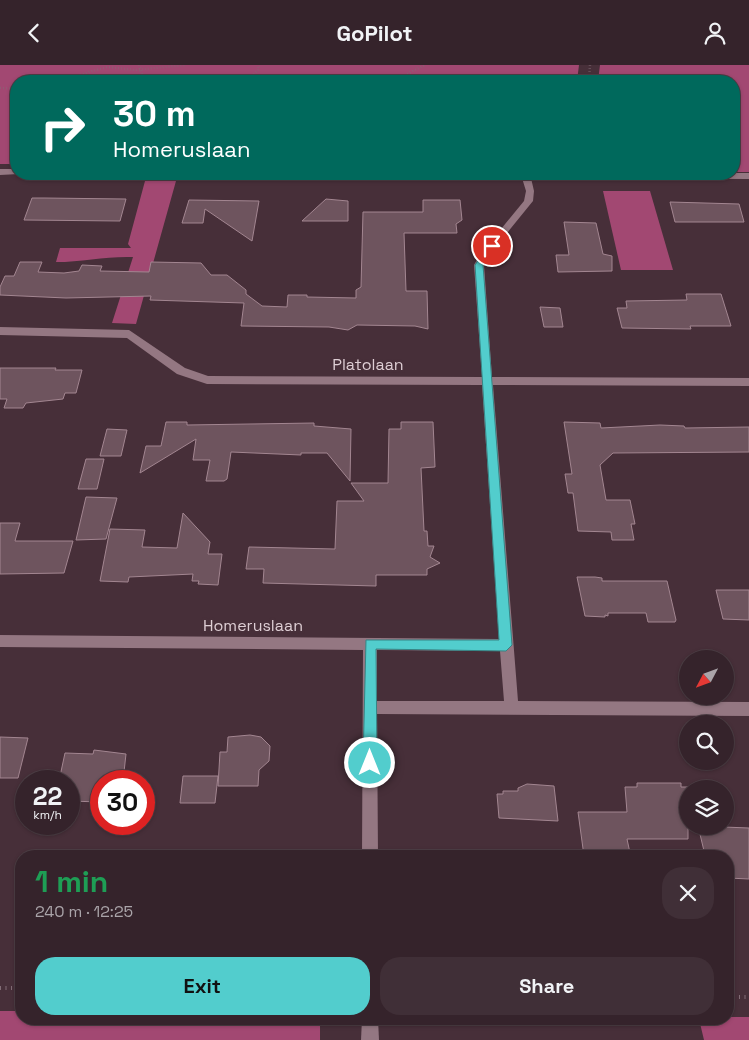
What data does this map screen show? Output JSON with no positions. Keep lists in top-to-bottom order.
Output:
{
  "streets": {
    "street": ["Platolaan", "Homeruslaan"]
  },
  "north": "bottom left",
  "page": {
    "header": "GoPilot",
    "turn": ["30 m", "Homeruslaan"],
    "speed": "22 km/h",
    "limit": "30",
    "heading": ["1 min", "240 m · 12:25"],
    "buttons": ["Exit", "Share"]
  }
}
